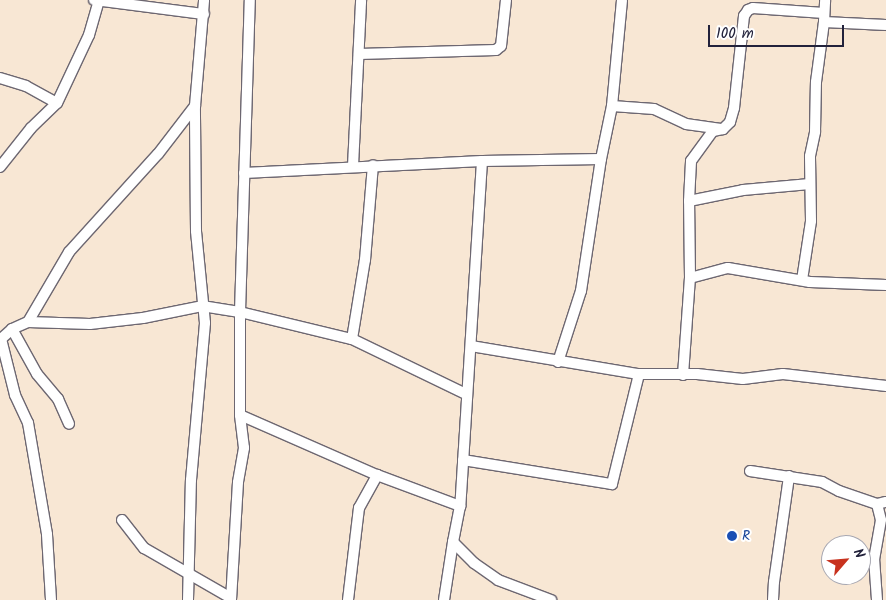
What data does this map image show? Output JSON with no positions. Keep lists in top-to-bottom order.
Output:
{
  "places": ["R"],
  "scale_bar": "100 m",
  "north": "top right"
}
